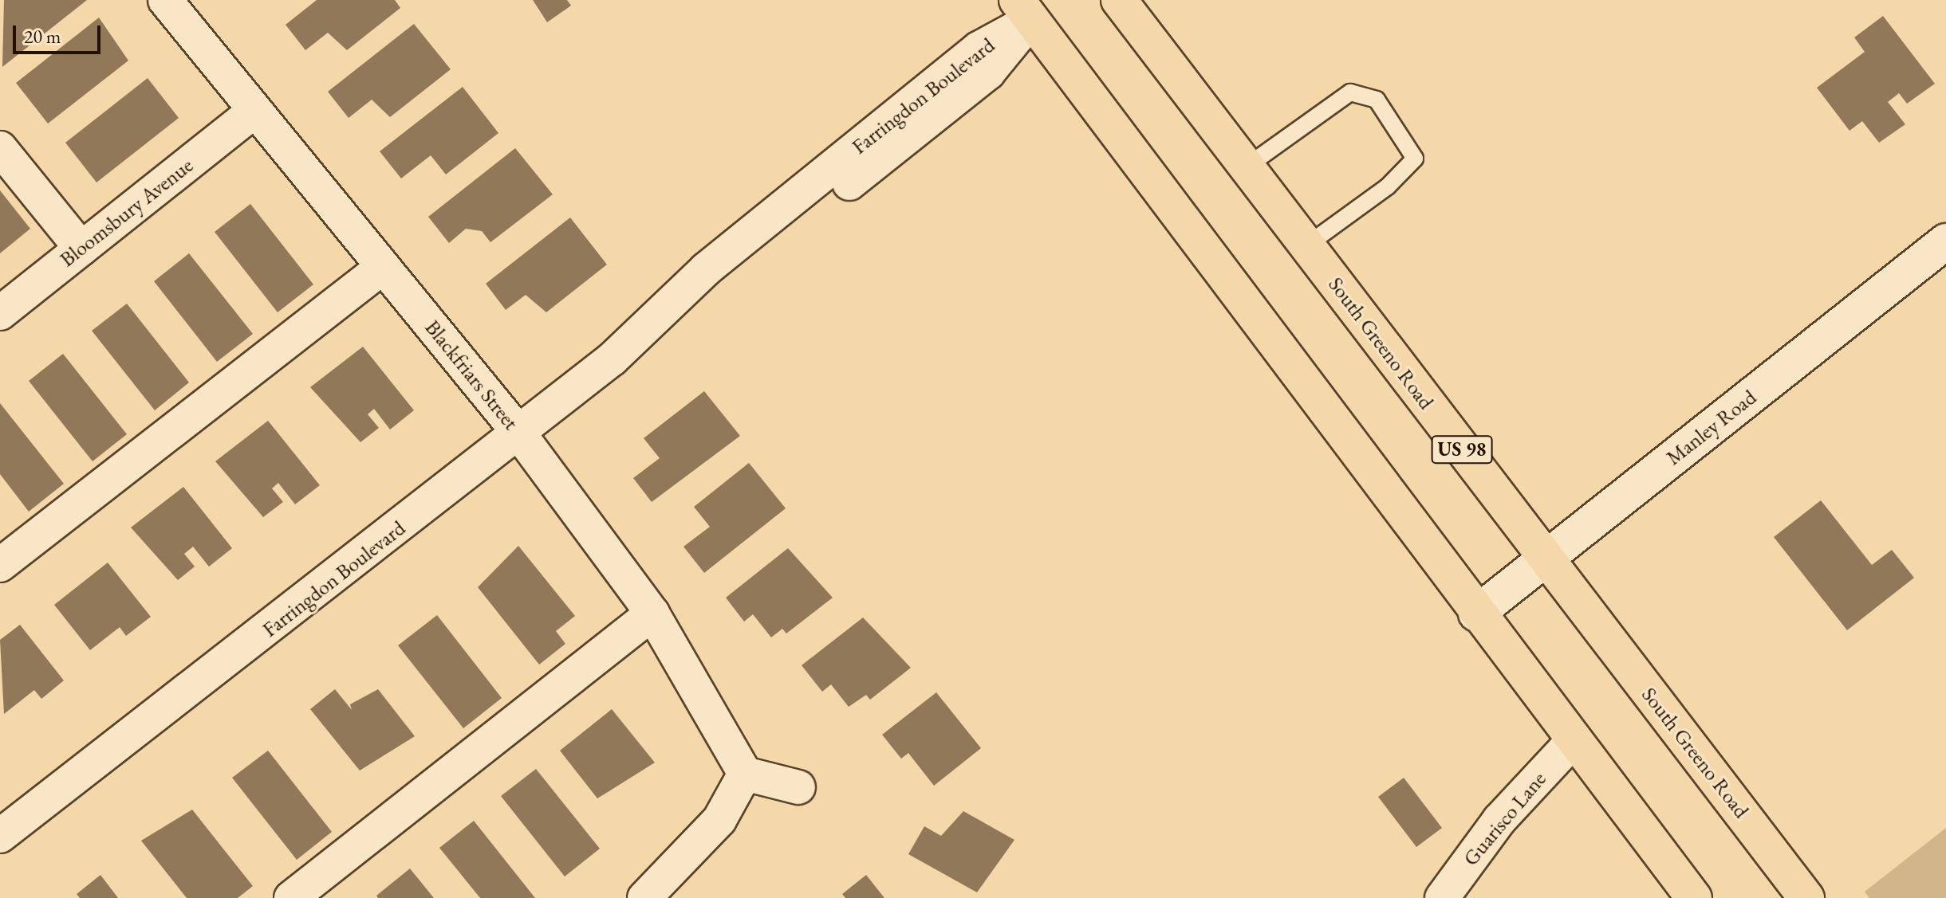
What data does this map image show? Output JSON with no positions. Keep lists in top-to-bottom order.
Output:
{
  "streets": {
    "main road": ["South Greeno Road", "US 98"],
    "street": [
      "Farringdon Boulevard",
      "Bloomsbury Avenue",
      "Blackfriars Street",
      "Manley Road",
      "Guarisco Lane"
    ]
  },
  "crossings": [
    ["Farringdon Boulevard", "Blackfriars Street"],
    ["Bloomsbury Avenue", "Blackfriars Street"],
    ["South Greeno Road", "Manley Road"]
  ],
  "scale_bar": "20 m"
}
